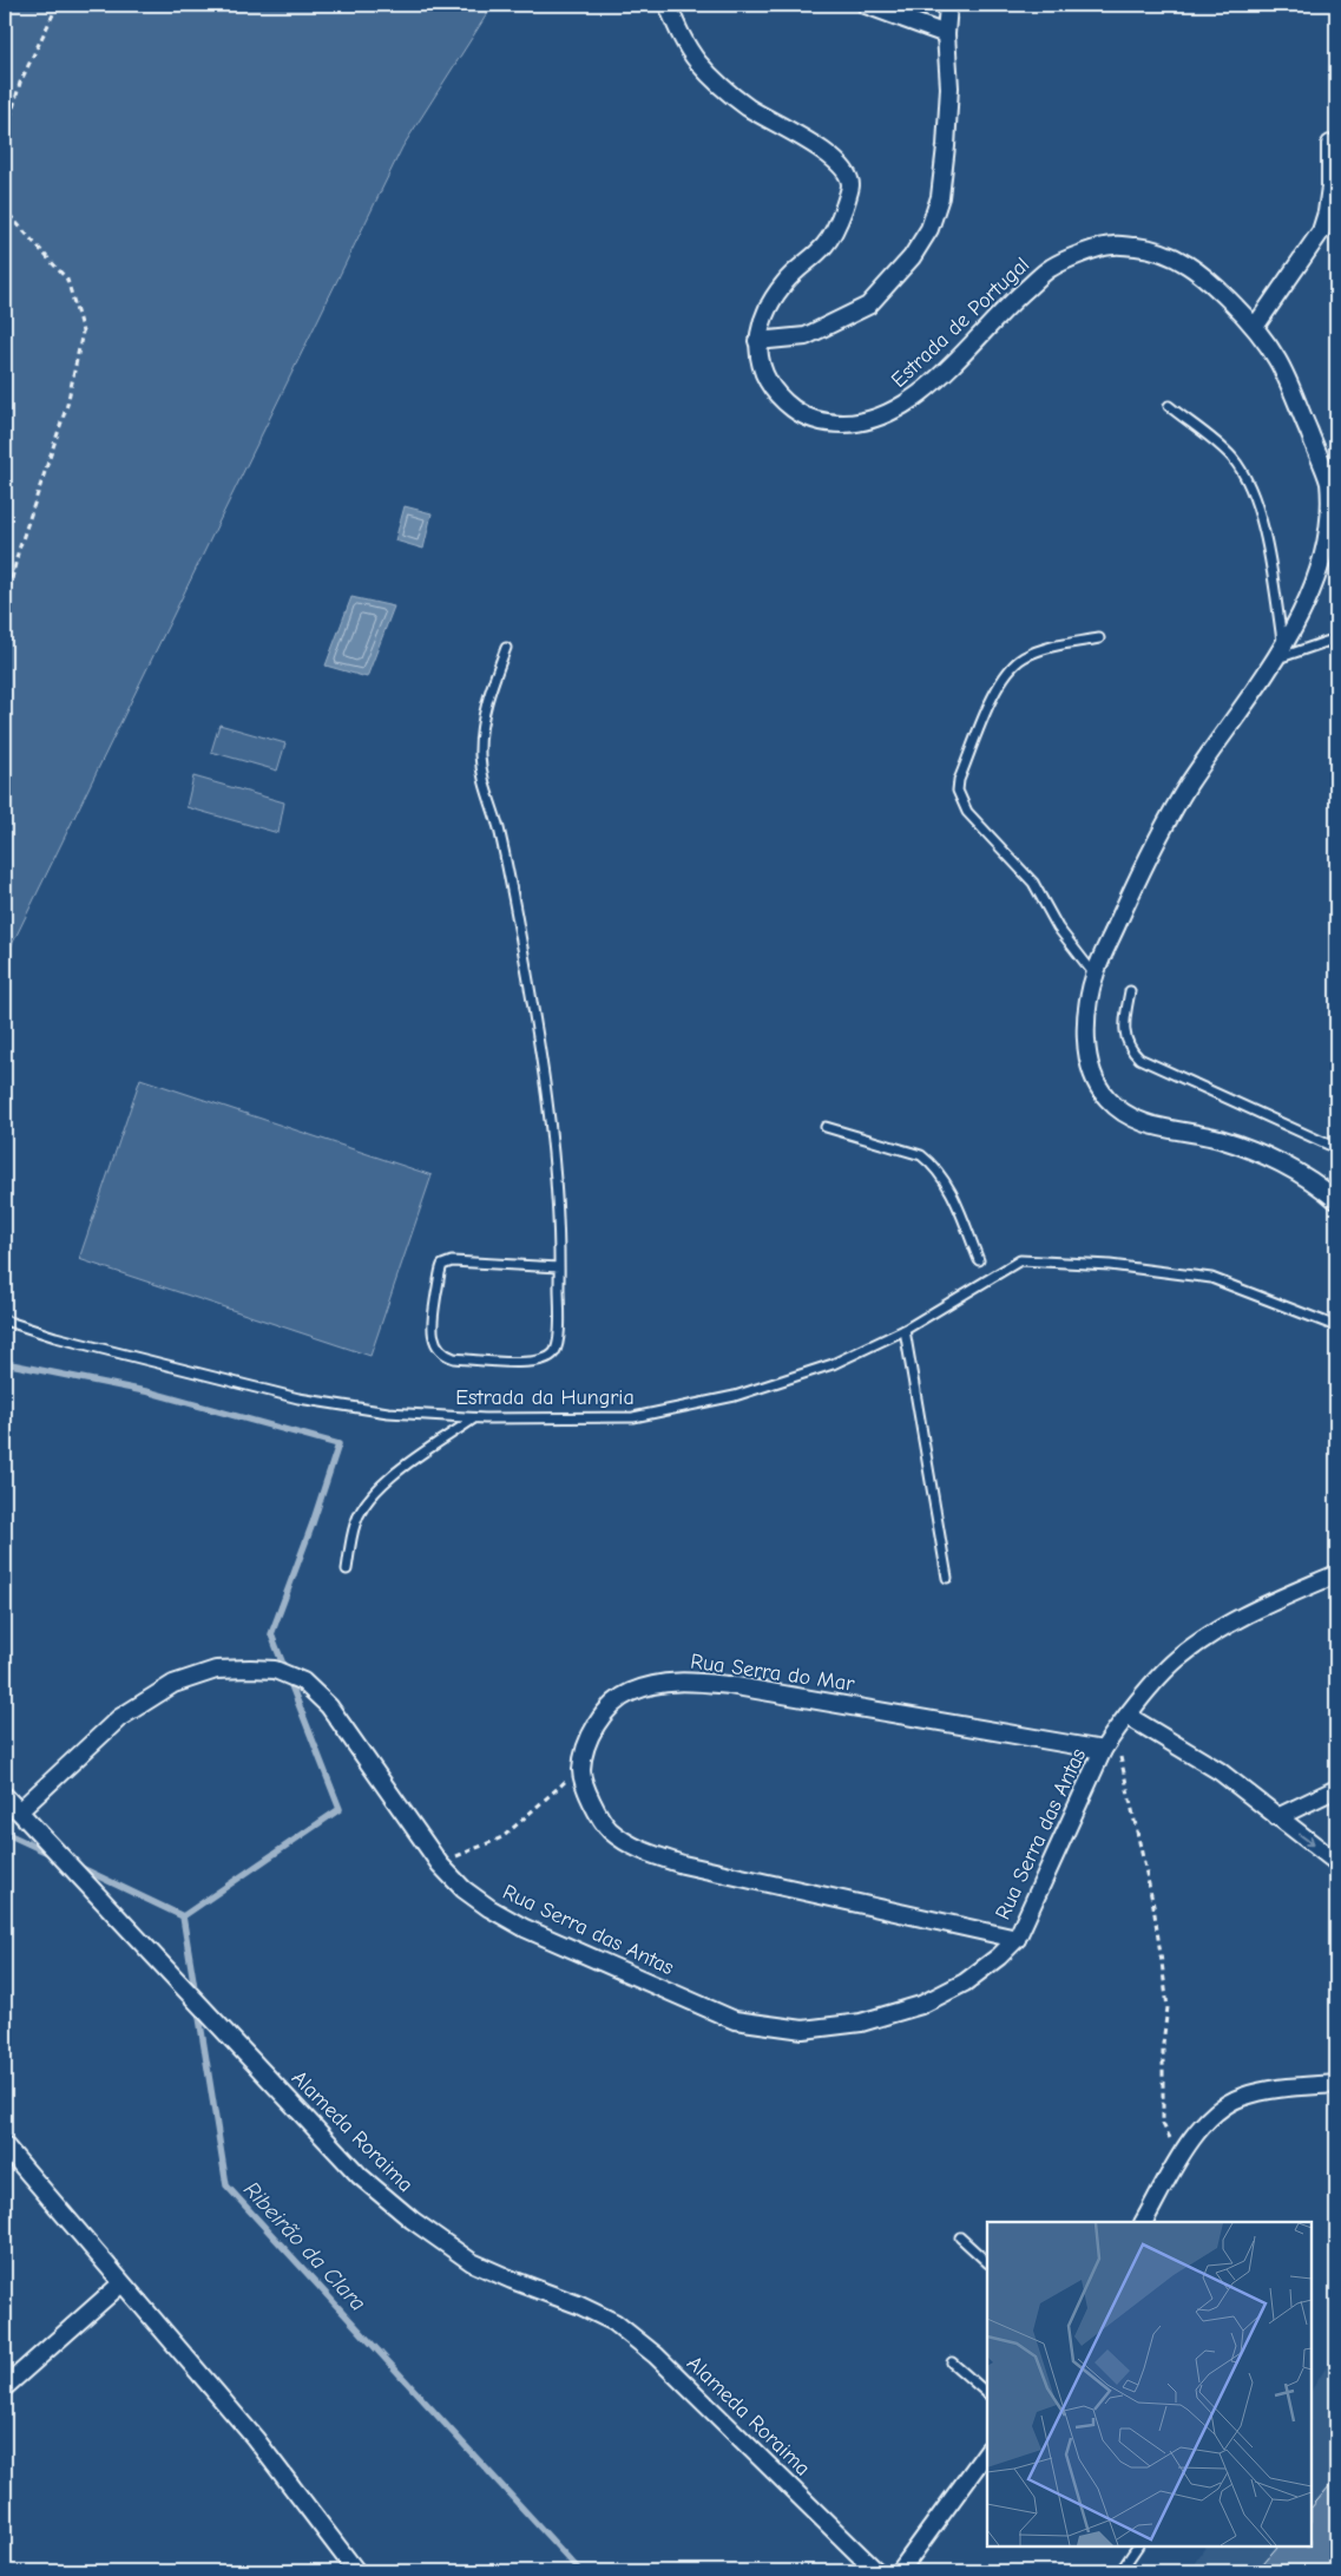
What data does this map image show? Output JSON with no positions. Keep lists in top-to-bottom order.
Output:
{
  "streets": {
    "street": [
      "Estrada de Portugal",
      "Rua Serra do Mar",
      "Rua Serra das Antas",
      "Alameda Roraima"
    ],
    "lane": ["Estrada da Hungria"]
  },
  "crossings": [
    ["Rua Serra do Mar", "Rua Serra das Antas"],
    ["Rua Serra das Antas", "Alameda Roraima"]
  ],
  "water": ["Ribeirão da Clara"]
}
